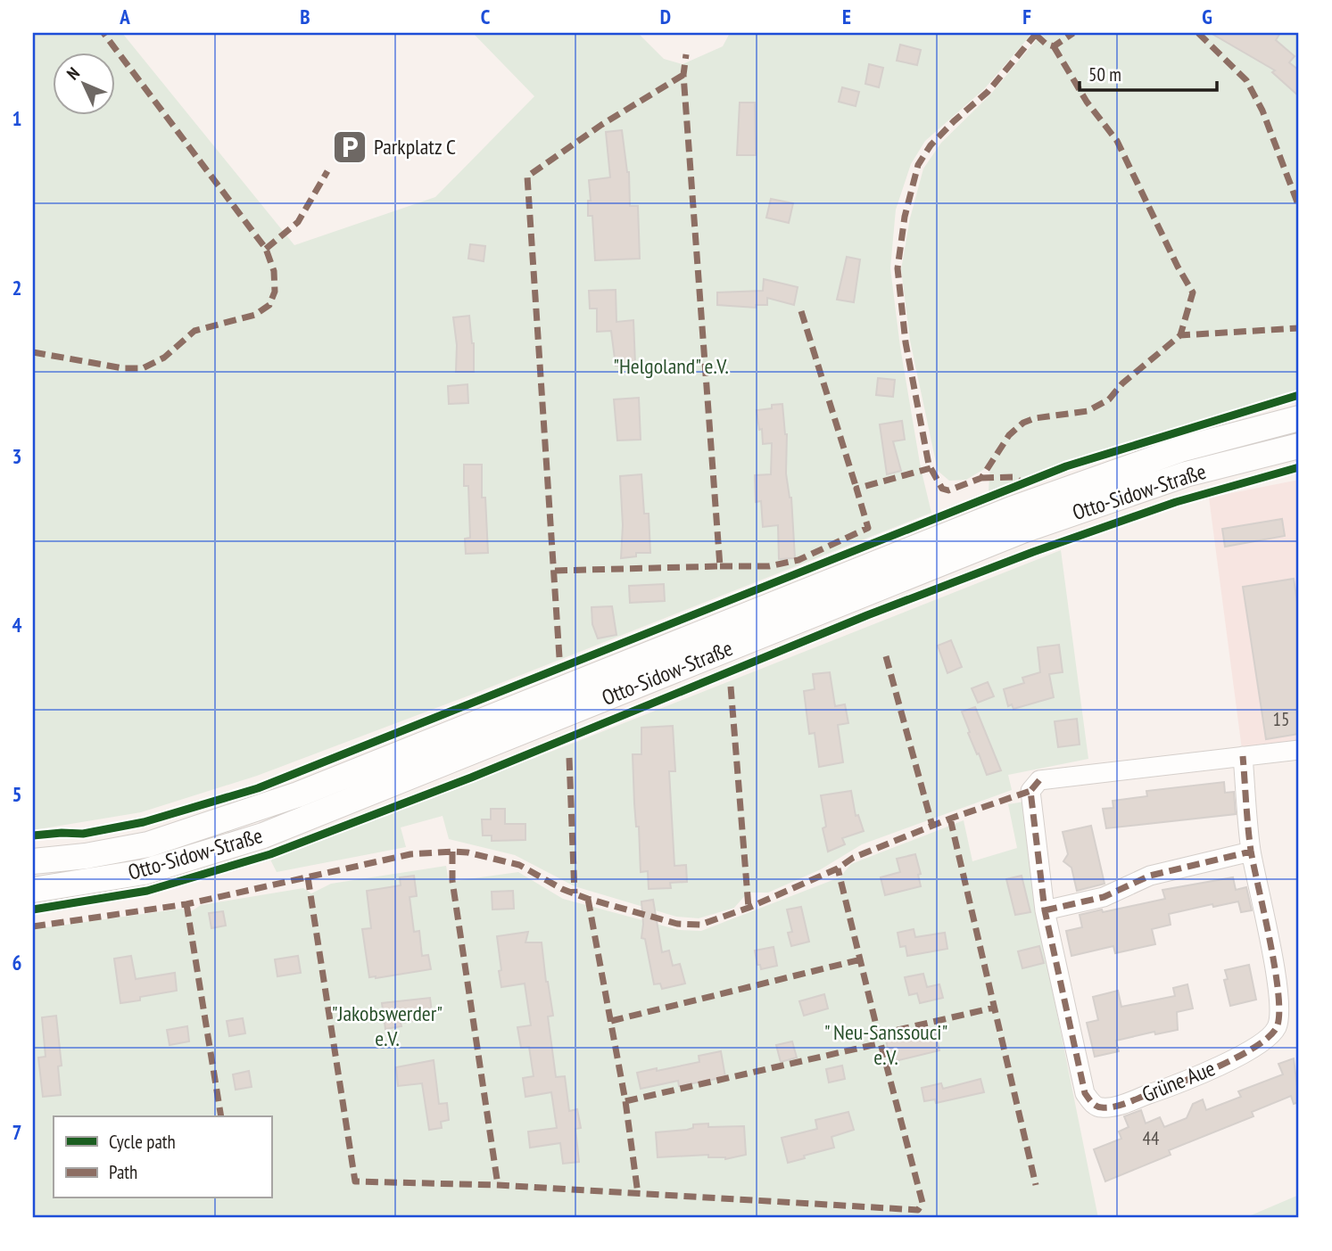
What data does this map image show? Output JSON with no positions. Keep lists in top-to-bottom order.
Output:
{
  "streets": {
    "main road": ["Otto-Sidow-Straße"],
    "street": ["Grüne Aue"]
  },
  "parks": ["\"Helgoland\" e.V.", "\"Jakobswerder\" e.V.", "\" Neu-Sanssouci\" e.V."],
  "places": {
    "parking": ["Parkplatz C"]
  },
  "house_numbers": ["15", "44"],
  "legend": ["Cycle path", "Path"],
  "scale_bar": "50 m",
  "north": "top left",
  "grid": {
    "columns": [
      "A",
      "B",
      "C",
      "D",
      "E",
      "F",
      "G"
    ],
    "rows": [
      "1",
      "2",
      "3",
      "4",
      "5",
      "6",
      "7"
    ]
  }
}
